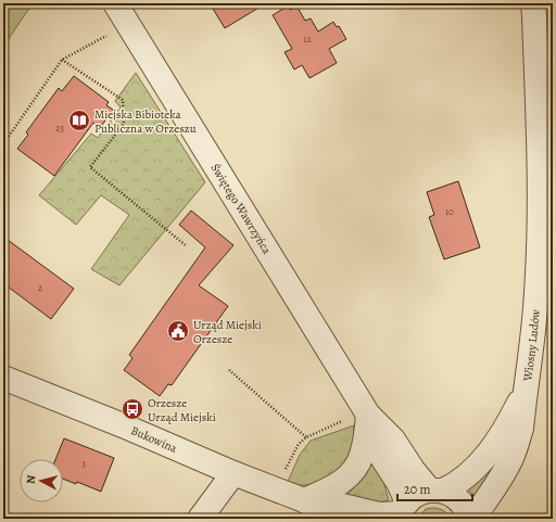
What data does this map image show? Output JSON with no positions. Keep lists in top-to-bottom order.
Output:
{
  "streets": {
    "street": ["Świętego Wawrzyńca", "Wiosny Ludów", "Bukowina"]
  },
  "crossings": [
    ["Świętego Wawrzyńca", "Wiosny Ludów"],
    ["Świętego Wawrzyńca", "Bukowina"],
    ["Wiosny Ludów", "Bukowina"]
  ],
  "places": {
    "library": ["Miejska Bibioteka Publiczna w Orzeszu"],
    "public building": ["Urząd Miejski Orzesze"],
    "bus stop": ["Orzesze Urząd Miejski"]
  },
  "house_numbers": [
    "12",
    "23",
    "10",
    "2",
    "3"
  ],
  "scale_bar": "20 m",
  "north": "left"
}
